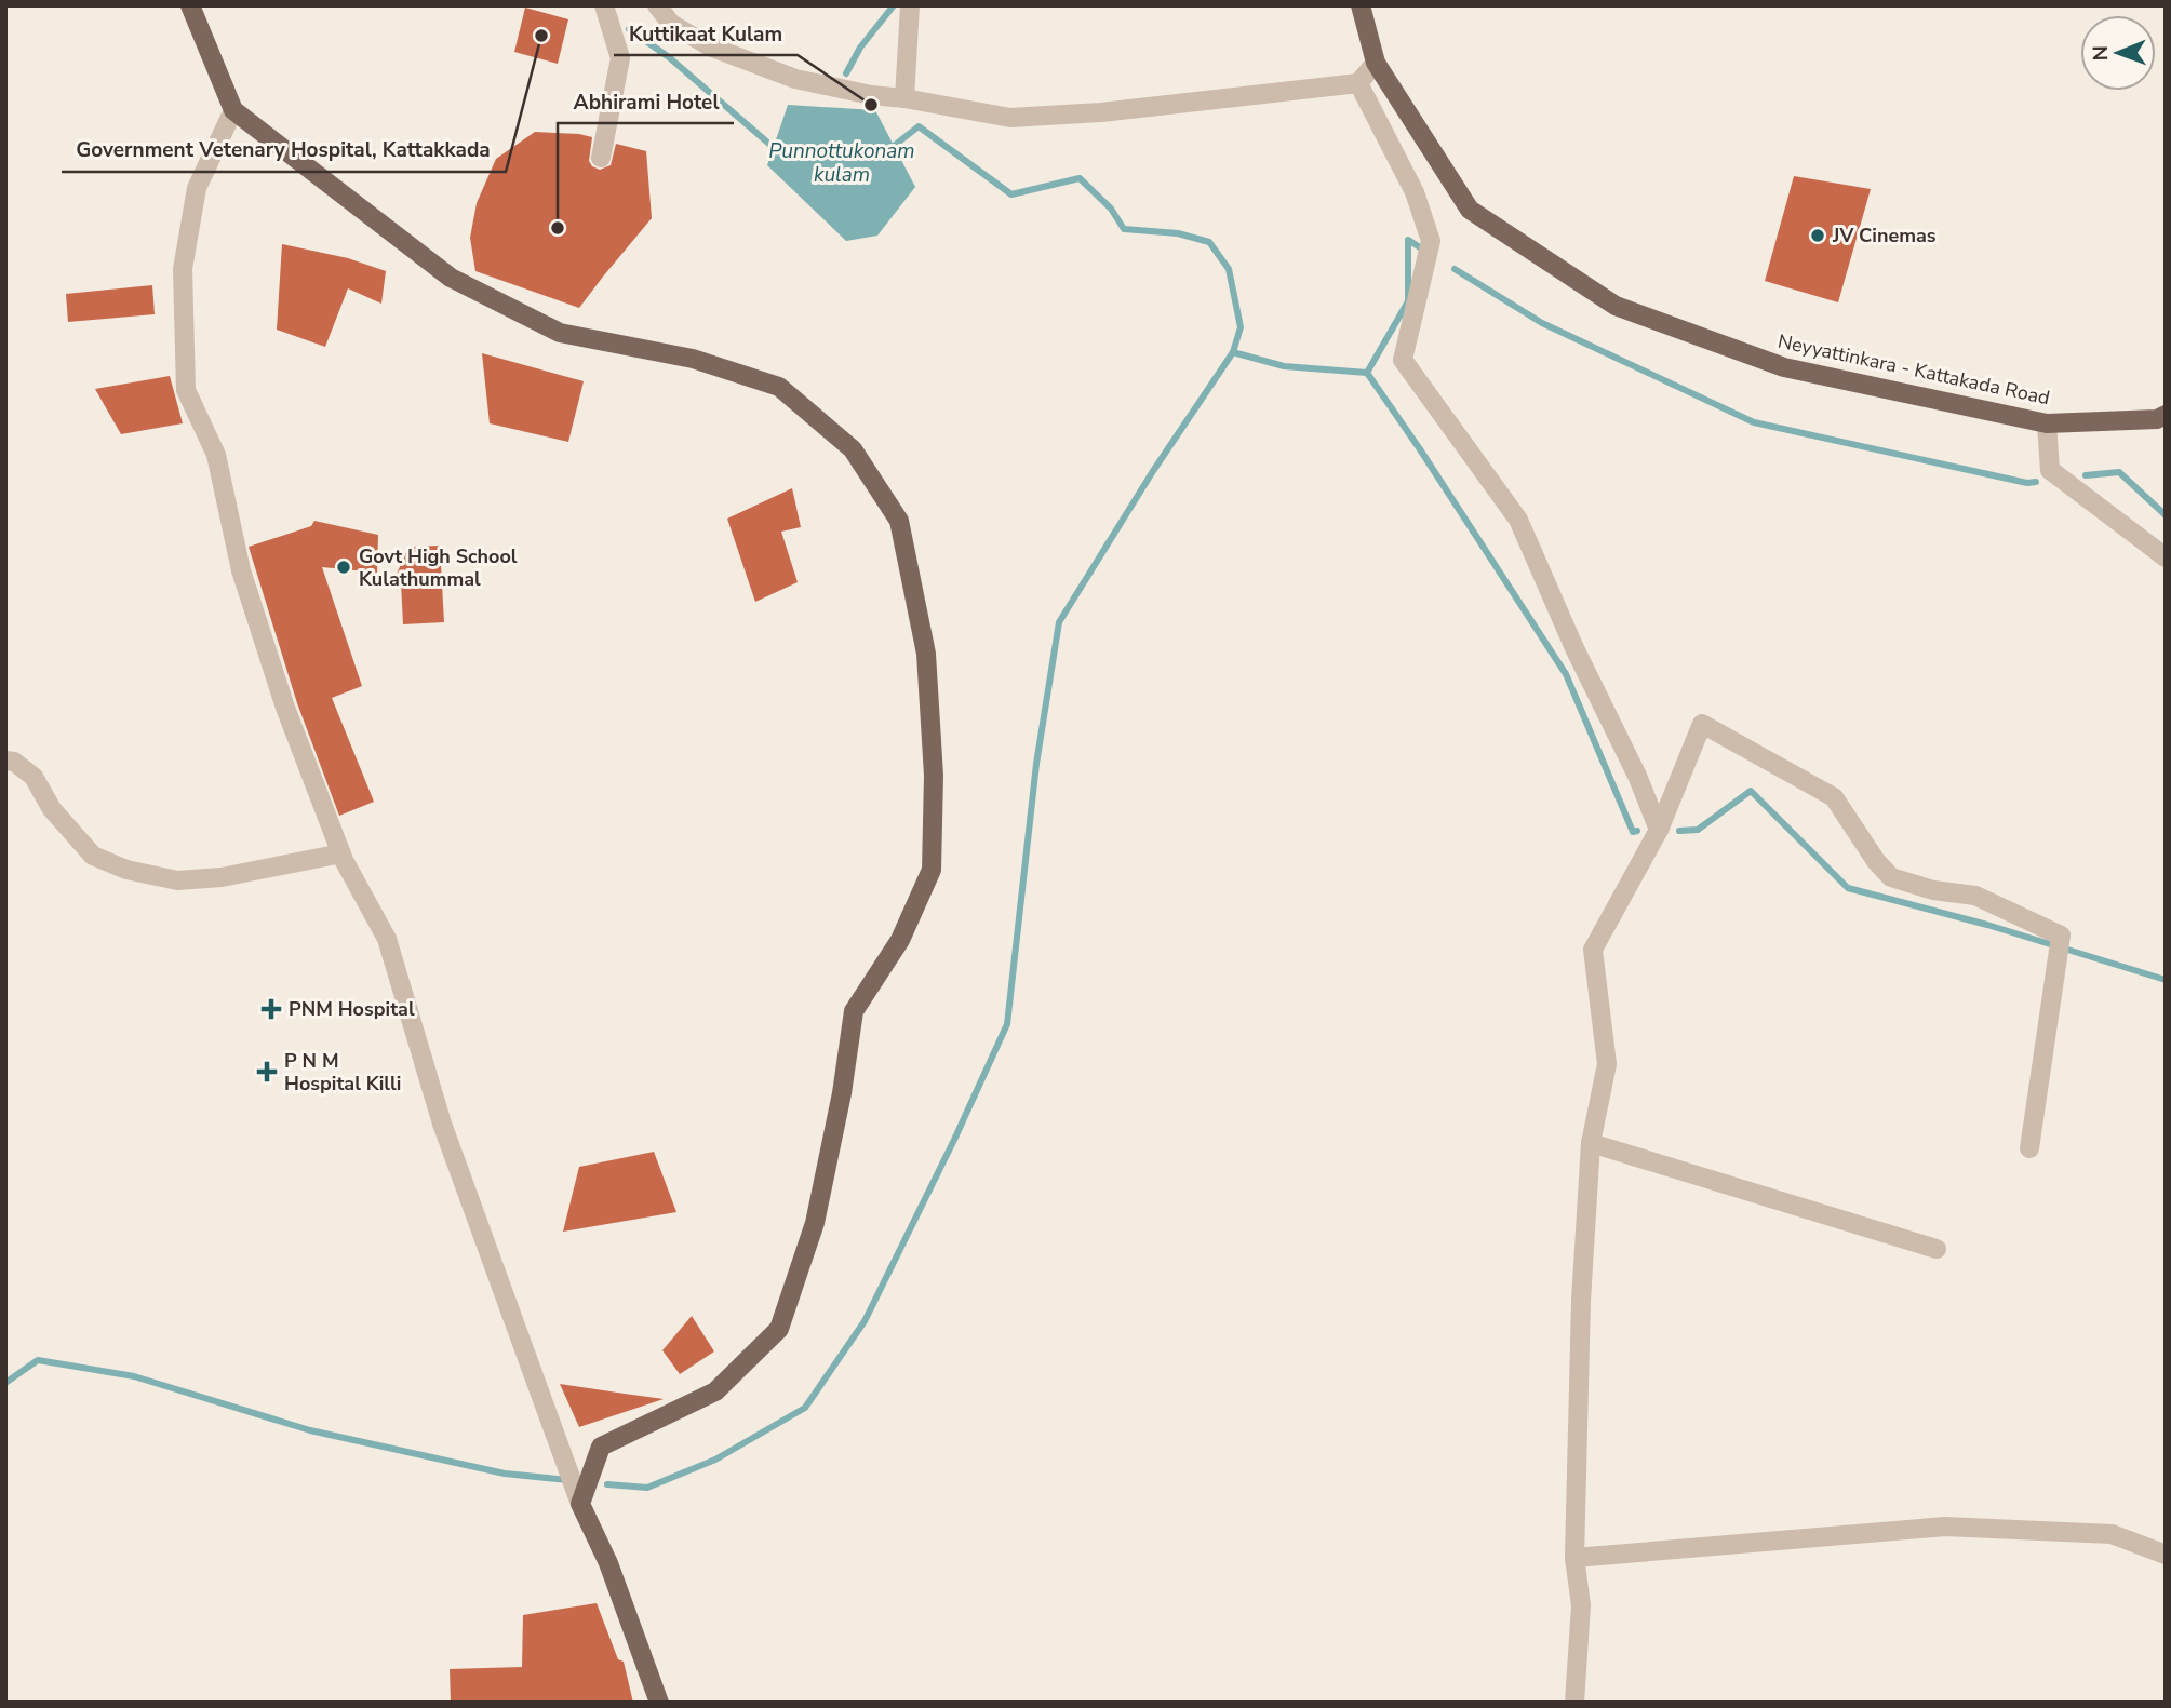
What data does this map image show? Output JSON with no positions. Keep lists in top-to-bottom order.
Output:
{
  "streets": {
    "main road": ["Neyyattinkara - Kattakada Road"]
  },
  "water": ["Punnottukonam kulam"],
  "places": {
    "other": [
      "Government Vetenary Hospital, Kattakkada",
      "Kuttikaat Kulam",
      "Abhirami Hotel",
      "JV Cinemas",
      "Govt High School Kulathummal"
    ],
    "health": ["PNM Hospital", "P N M Hospital Killi"]
  },
  "north": "left"
}
